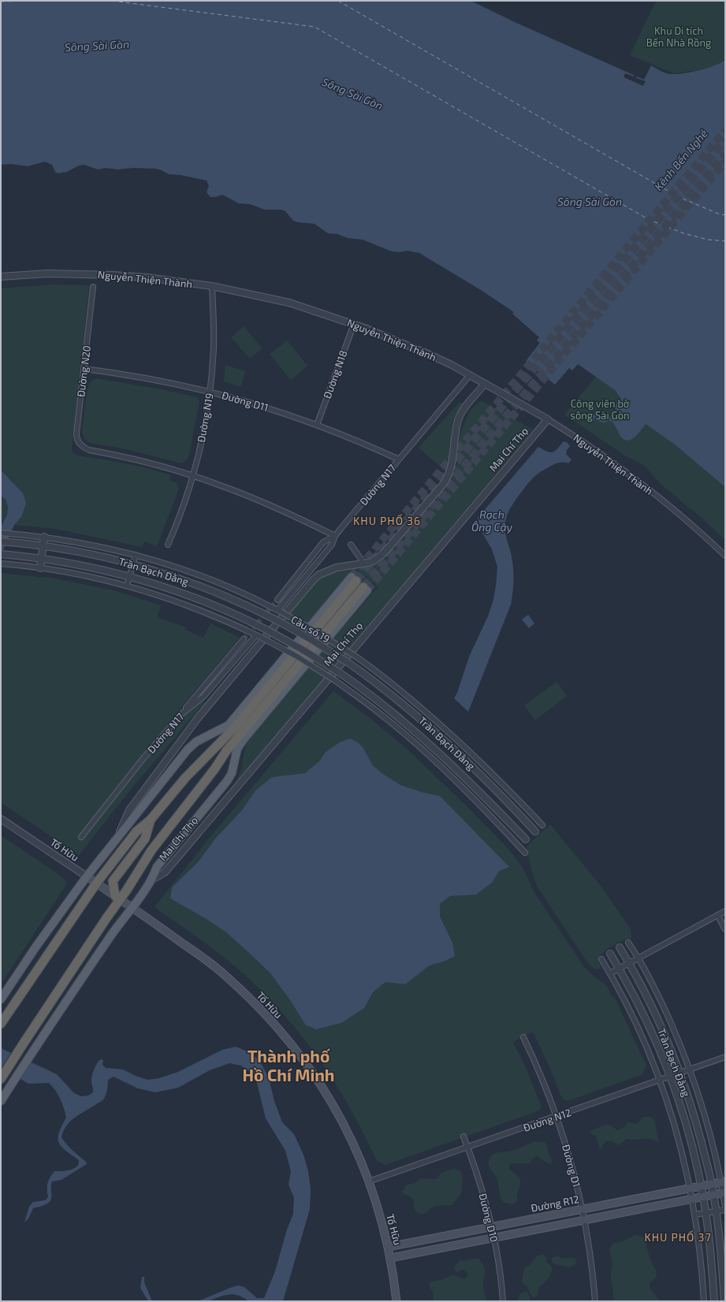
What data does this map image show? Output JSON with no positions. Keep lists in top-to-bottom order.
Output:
{
  "streets": {
    "highway": ["Mai Chí Thọ"],
    "main road": ["Tố Hữu", "Đường R12"],
    "street": [
      "Nguyễn Thiện Thành",
      "Đường N20",
      "Đường N18",
      "Đường D11",
      "Đường N19",
      "Đường N17",
      "Trần Bạch Đằng",
      "Cầu số 19",
      "Đường N12",
      "Đường D1",
      "Đường D10"
    ]
  },
  "crossings": [
    ["Nguyễn Thiện Thành", "Đường N18"],
    ["Nguyễn Thiện Thành", "Đường N19"],
    ["Nguyễn Thiện Thành", "Mai Chí Thọ"],
    ["Nguyễn Thiện Thành", "Đường N17"],
    ["Đường N20", "Đường D11"],
    ["Đường N20", "Đường N19"],
    ["Đường N18", "Đường D11"],
    ["Đường D11", "Đường N19"],
    ["Đường D11", "Đường N17"],
    ["Mai Chí Thọ", "Tố Hữu"],
    ["Đường N17", "Cầu số 19"],
    ["Trần Bạch Đằng", "Cầu số 19"],
    ["Trần Bạch Đằng", "Đường N12"],
    ["Trần Bạch Đằng", "Đường R12"],
    ["Tố Hữu", "Đường N12"],
    ["Tố Hữu", "Đường R12"],
    ["Đường N12", "Đường D1"],
    ["Đường N12", "Đường D10"],
    ["Đường D1", "Đường R12"],
    ["Đường R12", "Đường D10"]
  ],
  "districts": ["KHU PHỐ 36", "Thành phố Hồ Chí Minh", "KHU PHỐ 37"],
  "water": ["Sông Sài Gòn", "Kênh Bến Nghé", "Rạch Ông Cậy"],
  "parks": ["Khu Di tích Bến Nhà Rồng", "Công viên bờ sông Sài Gòn"]
}
